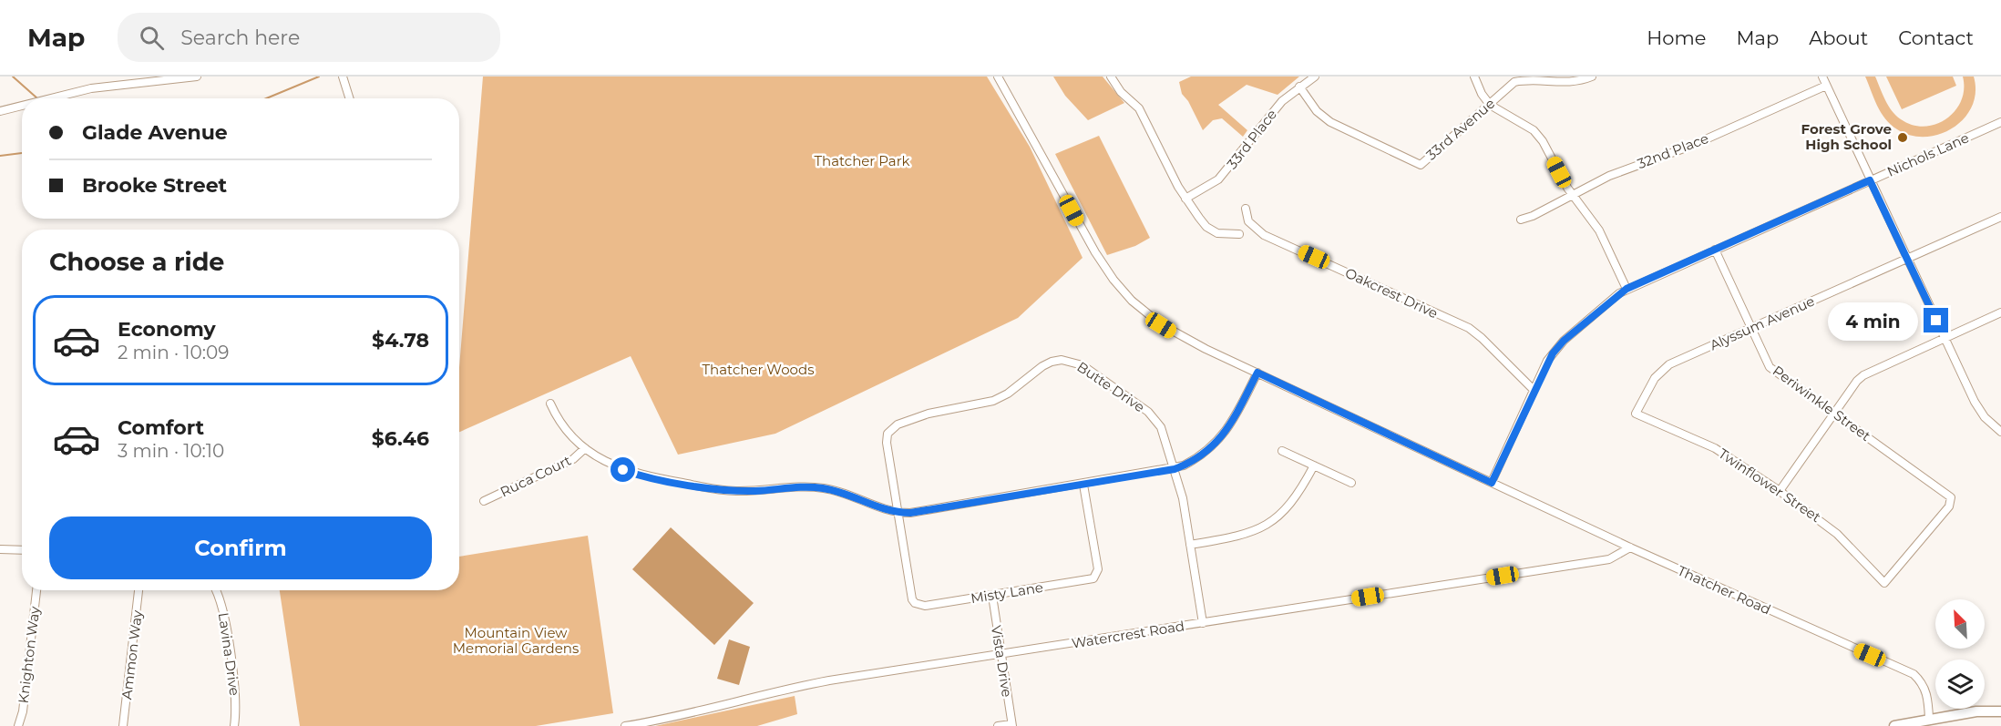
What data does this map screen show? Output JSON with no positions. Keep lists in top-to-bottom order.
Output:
{
  "streets": {
    "street": [
      "33rd Avenue",
      "33rd Place",
      "32nd Place",
      "Nichols Lane",
      "Oakcrest Drive",
      "Alyssum Avenue",
      "Butte Drive",
      "Periwinkle Street",
      "Ruca Court",
      "Twinflower Street",
      "Thatcher Road",
      "Misty Lane",
      "Watercrest Road",
      "Lavina Drive",
      "Knighton Way",
      "Ammon Way",
      "Vista Drive"
    ]
  },
  "crossings": [
    ["33rd Avenue", "33rd Place"],
    ["Nichols Lane", "Oakcrest Drive"],
    ["Nichols Lane", "Periwinkle Street"],
    ["Nichols Lane", "Thatcher Road"],
    ["Alyssum Avenue", "Periwinkle Street"],
    ["Alyssum Avenue", "Twinflower Street"],
    ["Butte Drive", "Misty Lane"],
    ["Butte Drive", "Watercrest Road"],
    ["Periwinkle Street", "Twinflower Street"],
    ["Thatcher Road", "Watercrest Road"],
    ["Misty Lane", "Vista Drive"],
    ["Watercrest Road", "Vista Drive"]
  ],
  "parks": ["Thatcher Park", "Thatcher Woods", "Mountain View Memorial Gardens"],
  "places": ["Forest Grove High School"],
  "north": "top left",
  "page": {
    "header": "Map",
    "search": "Search here",
    "nav": [
      "Home",
      "Map",
      "About",
      "Contact"
    ],
    "banner": ["Glade Avenue", "Brooke Street"],
    "heading": "Choose a ride",
    "list": [
      {
        "name": "Economy",
        "note": "2 min · 10:09",
        "value": "$4.78"
      },
      {
        "name": "Comfort",
        "note": "3 min · 10:10",
        "value": "$6.46"
      }
    ],
    "bubble": "4 min",
    "buttons": "Confirm"
  }
}
